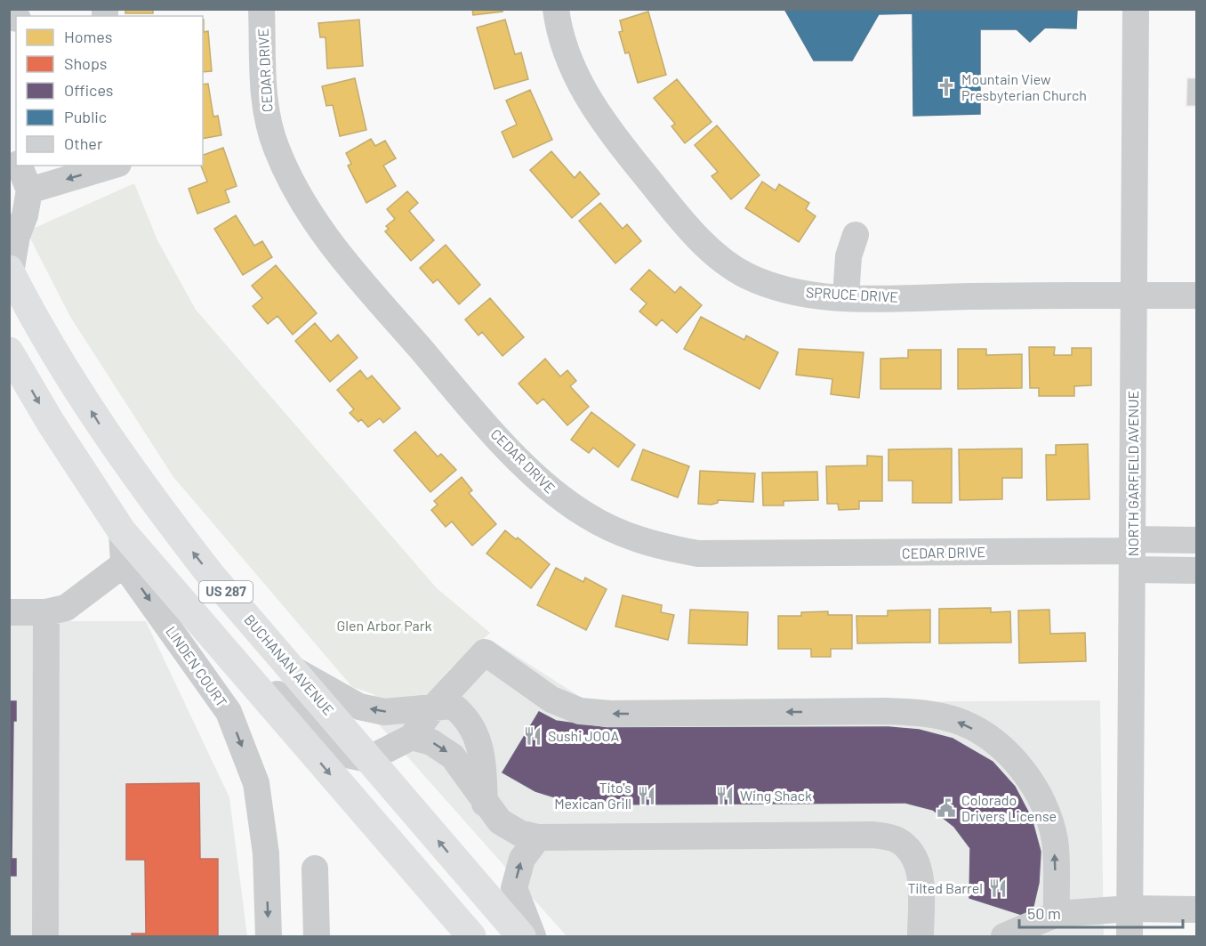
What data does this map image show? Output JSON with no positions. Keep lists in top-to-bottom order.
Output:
{
  "streets": {
    "highway": ["US 287", "BUCHANAN AVENUE"],
    "street": [
      "CEDAR DRIVE",
      "SPRUCE DRIVE",
      "NORTH GARFIELD AVENUE",
      "LINDEN COURT"
    ]
  },
  "crossings": [
    ["CEDAR DRIVE", "NORTH GARFIELD AVENUE"],
    ["SPRUCE DRIVE", "NORTH GARFIELD AVENUE"]
  ],
  "parks": ["Glen Arbor Park"],
  "places": {
    "church": ["Mountain View Presbyterian Church"],
    "restaurant": [
      "Sushi JOOA",
      "Tito's Mexican Grill",
      "Wing Shack",
      "Tilted Barrel"
    ],
    "public building": ["Colorado Drivers License"]
  },
  "legend": [
    "Homes",
    "Shops",
    "Offices",
    "Public",
    "Other"
  ],
  "scale_bar": "50 m"
}
